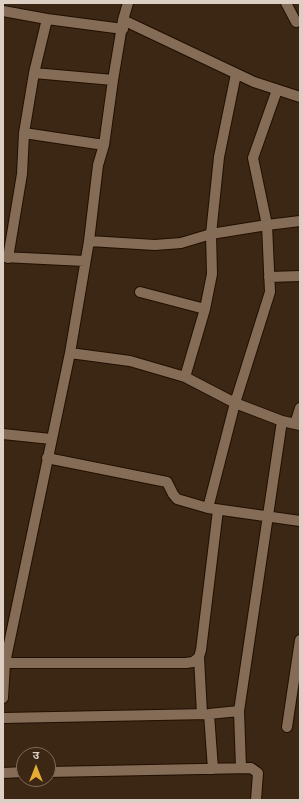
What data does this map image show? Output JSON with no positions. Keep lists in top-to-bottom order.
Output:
{
  "north": "top"
}
